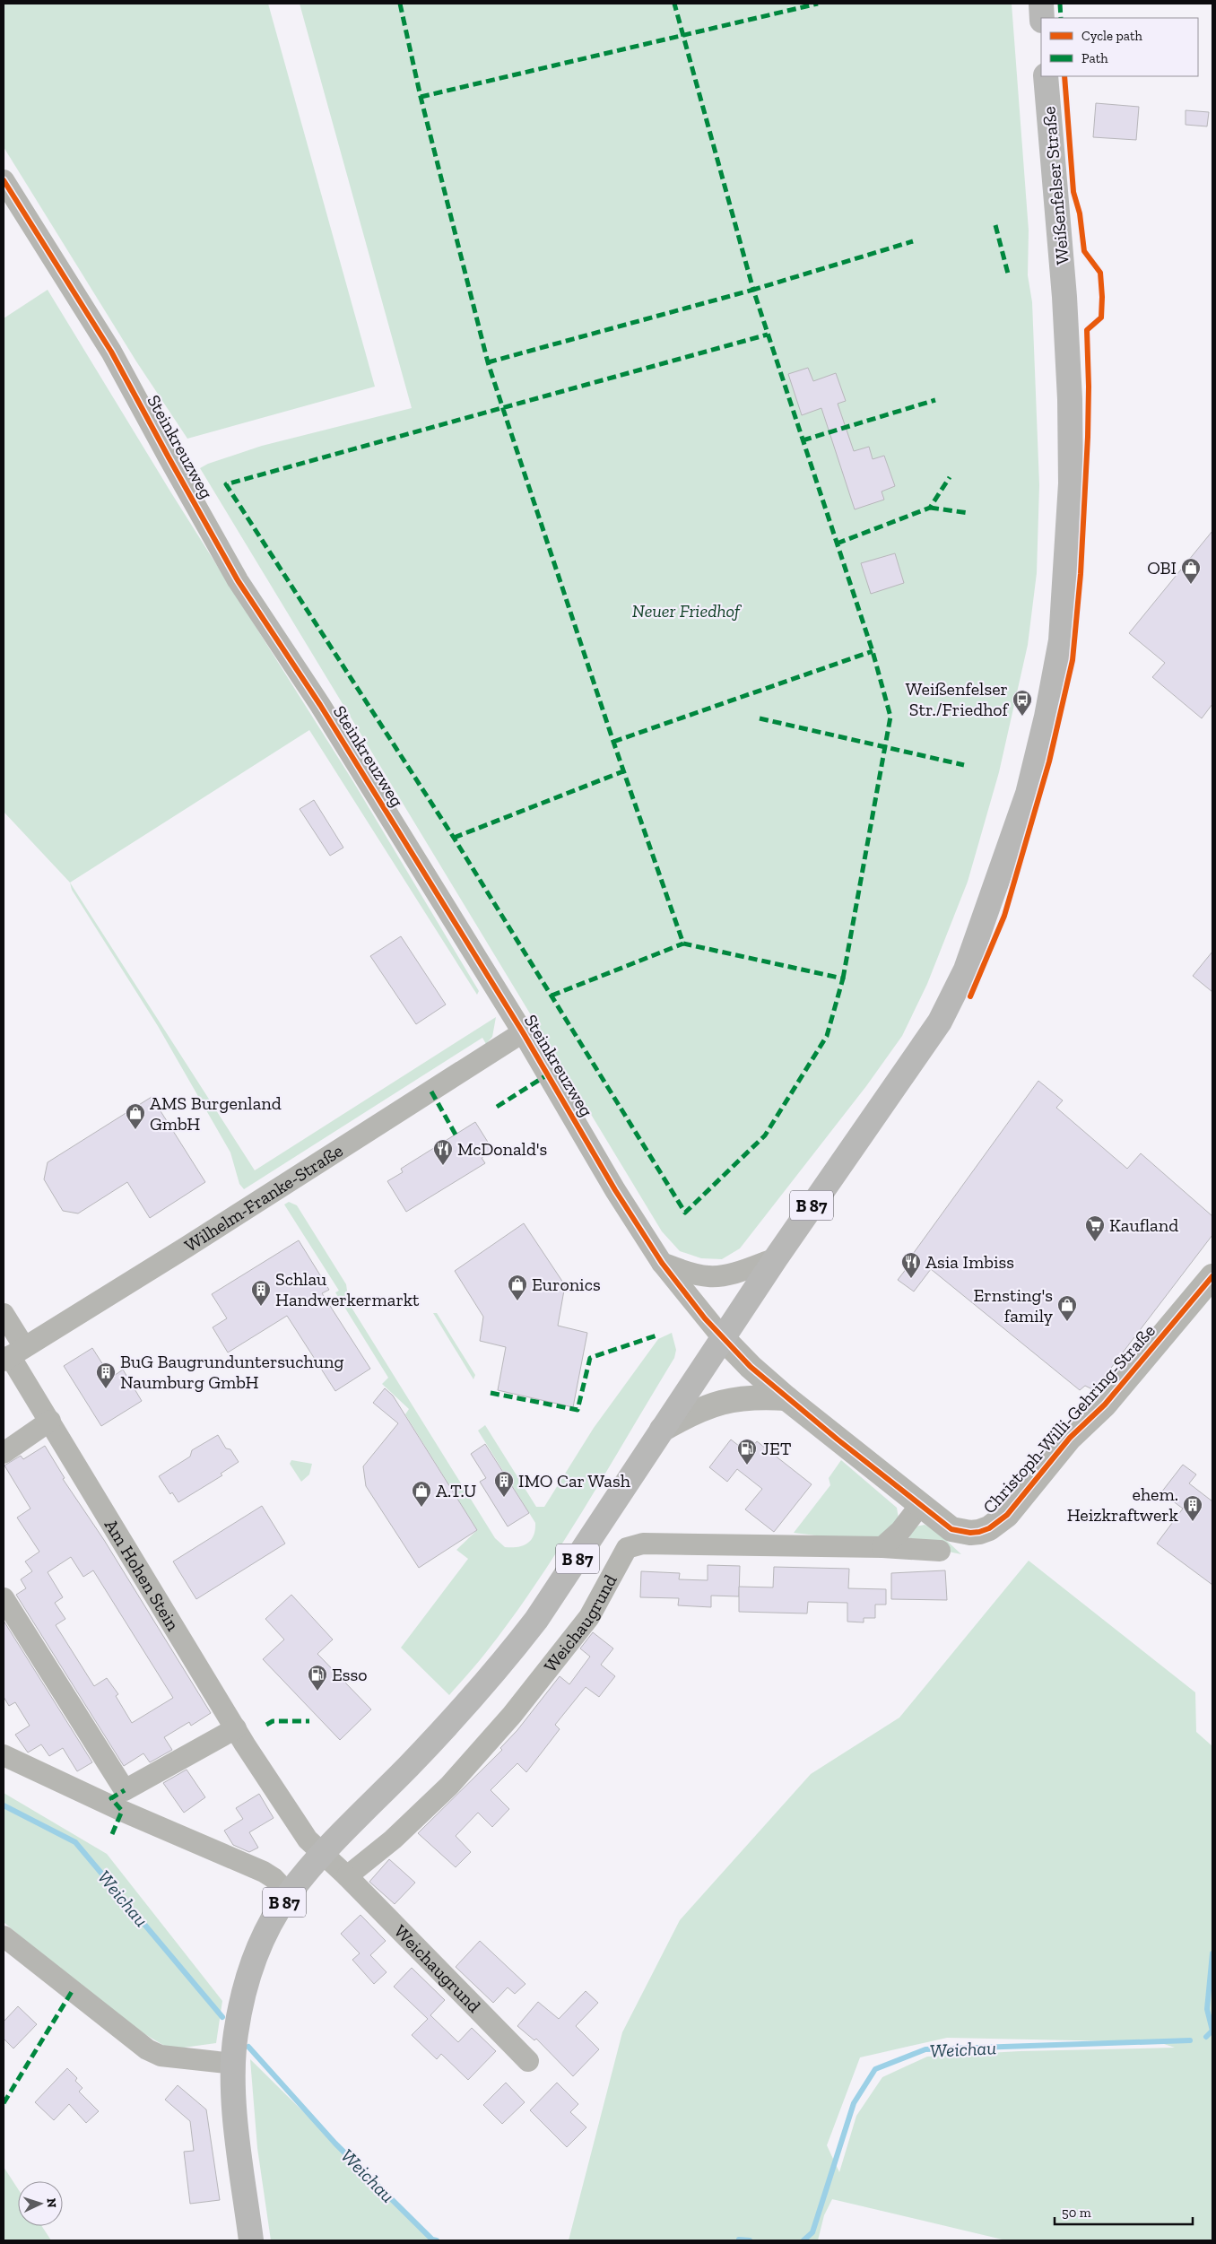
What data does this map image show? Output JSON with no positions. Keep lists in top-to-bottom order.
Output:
{
  "streets": {
    "main road": ["Weißenfelser Straße", "B 87"],
    "street": [
      "Steinkreuzweg",
      "Wilhelm-Franke-Straße",
      "Christoph-Willi-Gehring-Straße",
      "Am Hohen Stein",
      "Weichaugrund"
    ]
  },
  "crossings": [
    ["Weißenfelser Straße", "B 87"],
    ["Steinkreuzweg", "Wilhelm-Franke-Straße"],
    ["Steinkreuzweg", "B 87"],
    ["Steinkreuzweg", "Christoph-Willi-Gehring-Straße"],
    ["Wilhelm-Franke-Straße", "Am Hohen Stein"],
    ["B 87", "Christoph-Willi-Gehring-Straße"],
    ["B 87", "Am Hohen Stein"],
    ["B 87", "Weichaugrund"],
    ["Am Hohen Stein", "Weichaugrund"]
  ],
  "water": ["Weichau"],
  "parks": ["Neuer Friedhof"],
  "places": {
    "shop": [
      "OBI",
      "AMS Burgenland GmbH",
      "Euronics",
      "Ernsting's family",
      "A.T.U"
    ],
    "bus stop": ["Weißenfelser Str./Friedhof"],
    "restaurant": ["McDonald's", "Asia Imbiss"],
    "supermarket": ["Kaufland"],
    "building": [
      "Schlau Handwerkermarkt",
      "BuG Baugrunduntersuchung Naumburg GmbH",
      "IMO Car Wash",
      "ehem. Heizkraftwerk"
    ],
    "fuel station": ["JET", "Esso"]
  },
  "legend": ["Cycle path", "Path"],
  "scale_bar": "50 m",
  "north": "right"
}
